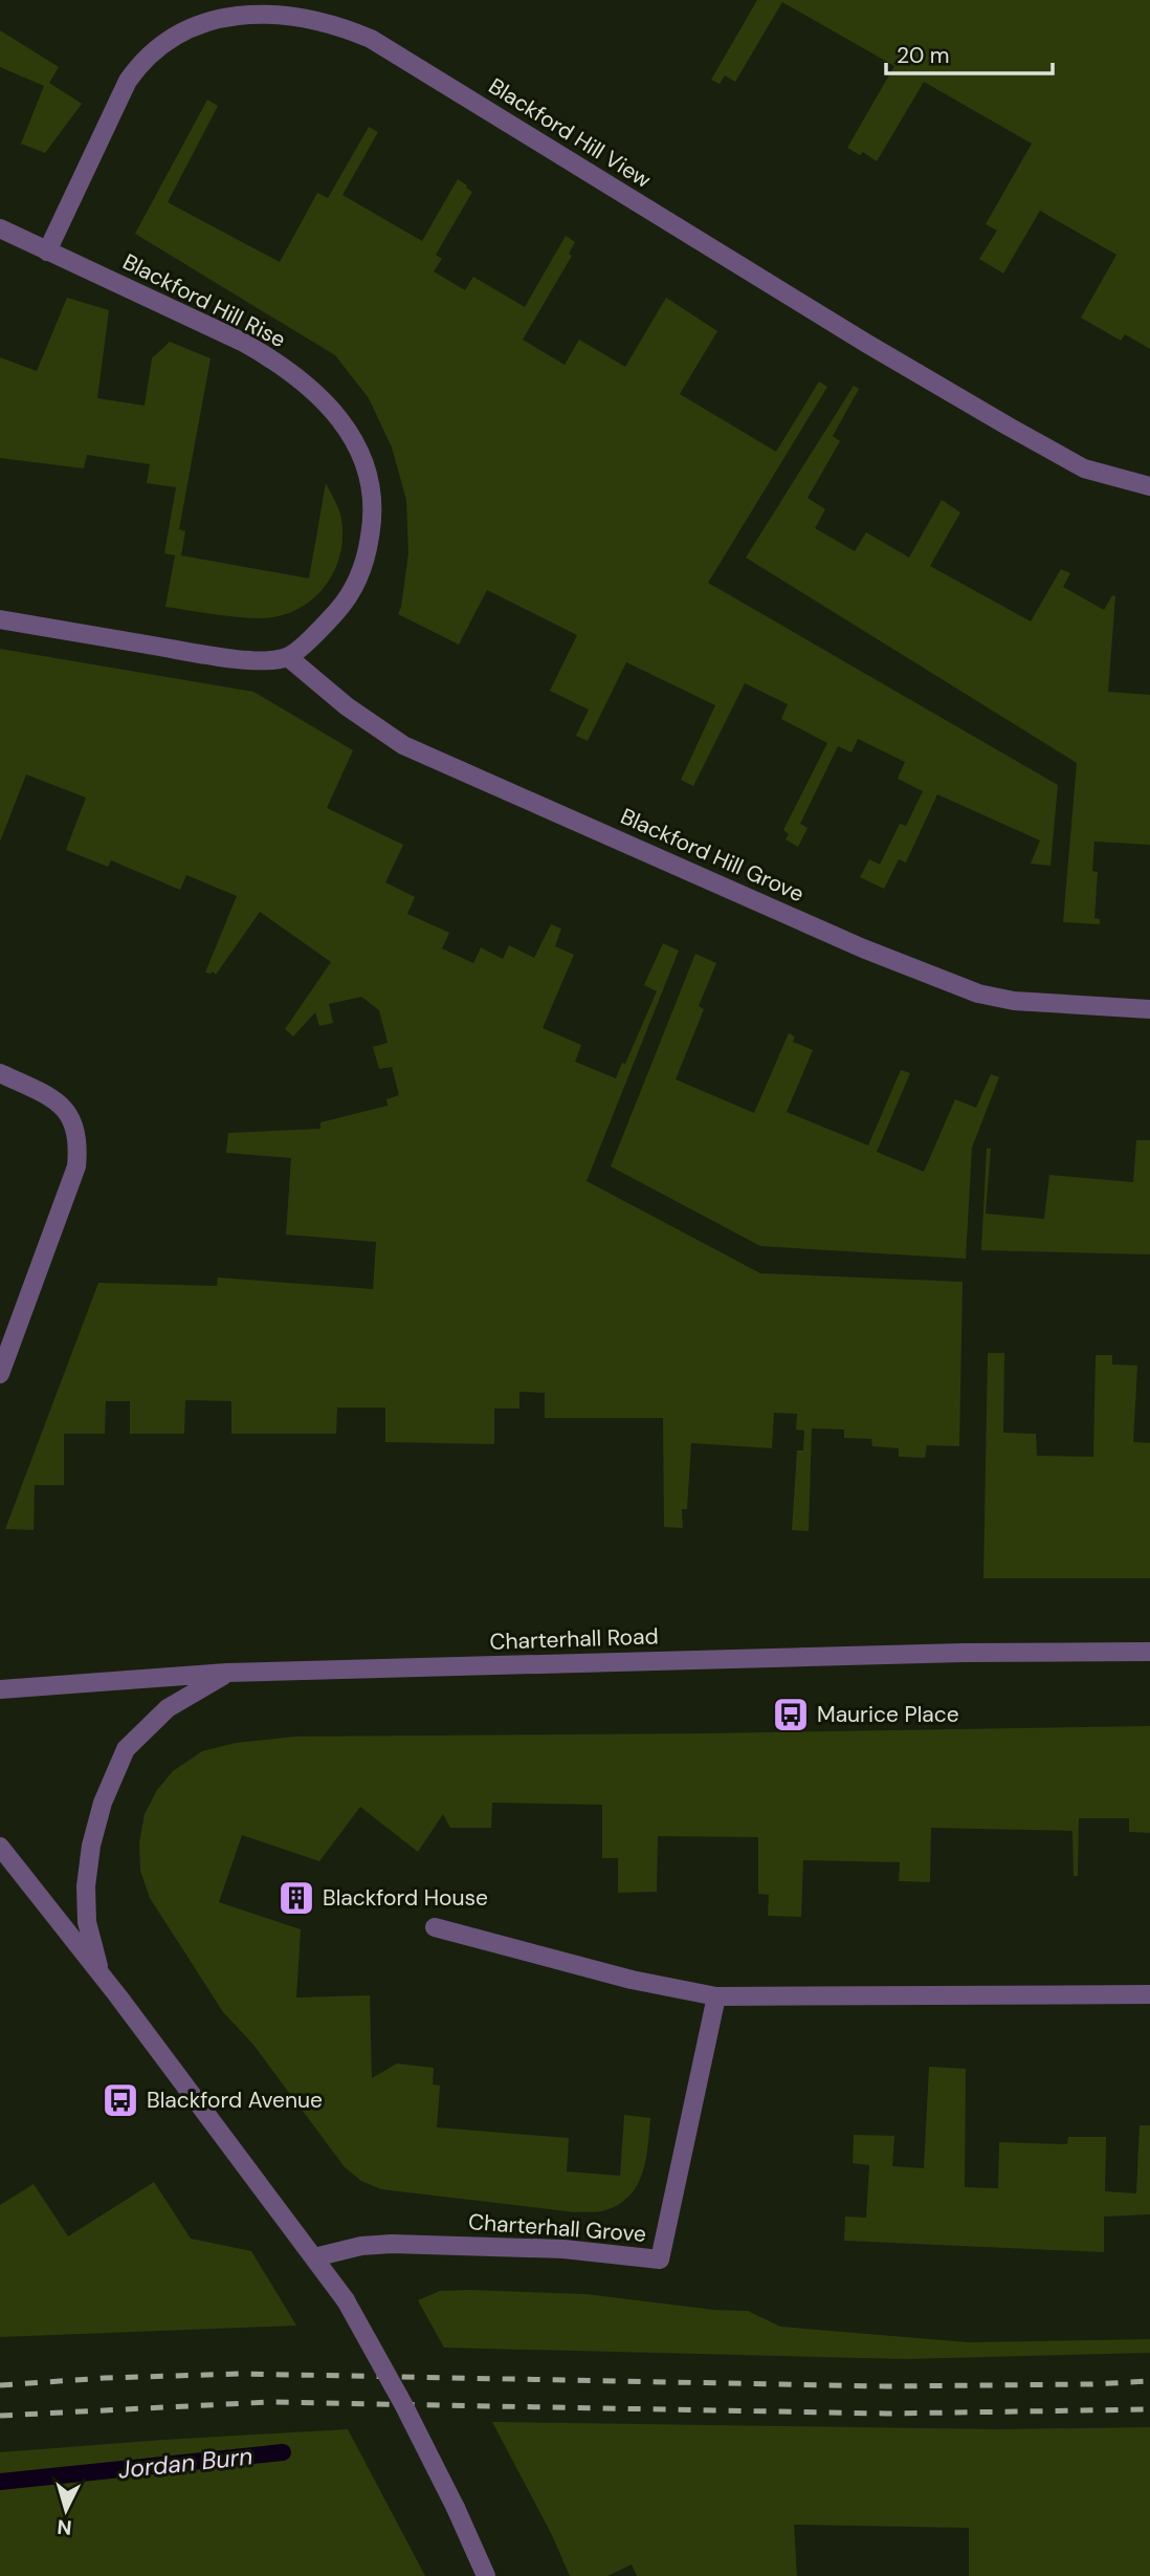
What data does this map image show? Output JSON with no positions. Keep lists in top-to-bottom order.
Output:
{
  "streets": {
    "street": [
      "Blackford Hill View",
      "Blackford Hill Rise",
      "Blackford Hill Grove",
      "Charterhall Road",
      "Charterhall Grove"
    ]
  },
  "crossings": [
    ["Blackford Hill View", "Blackford Hill Rise"],
    ["Blackford Hill Rise", "Blackford Hill Grove"]
  ],
  "water": ["Jordan Burn"],
  "places": {
    "bus stop": ["Maurice Place", "Blackford Avenue"],
    "building": ["Blackford House"]
  },
  "scale_bar": "20 m",
  "north": "bottom"
}
